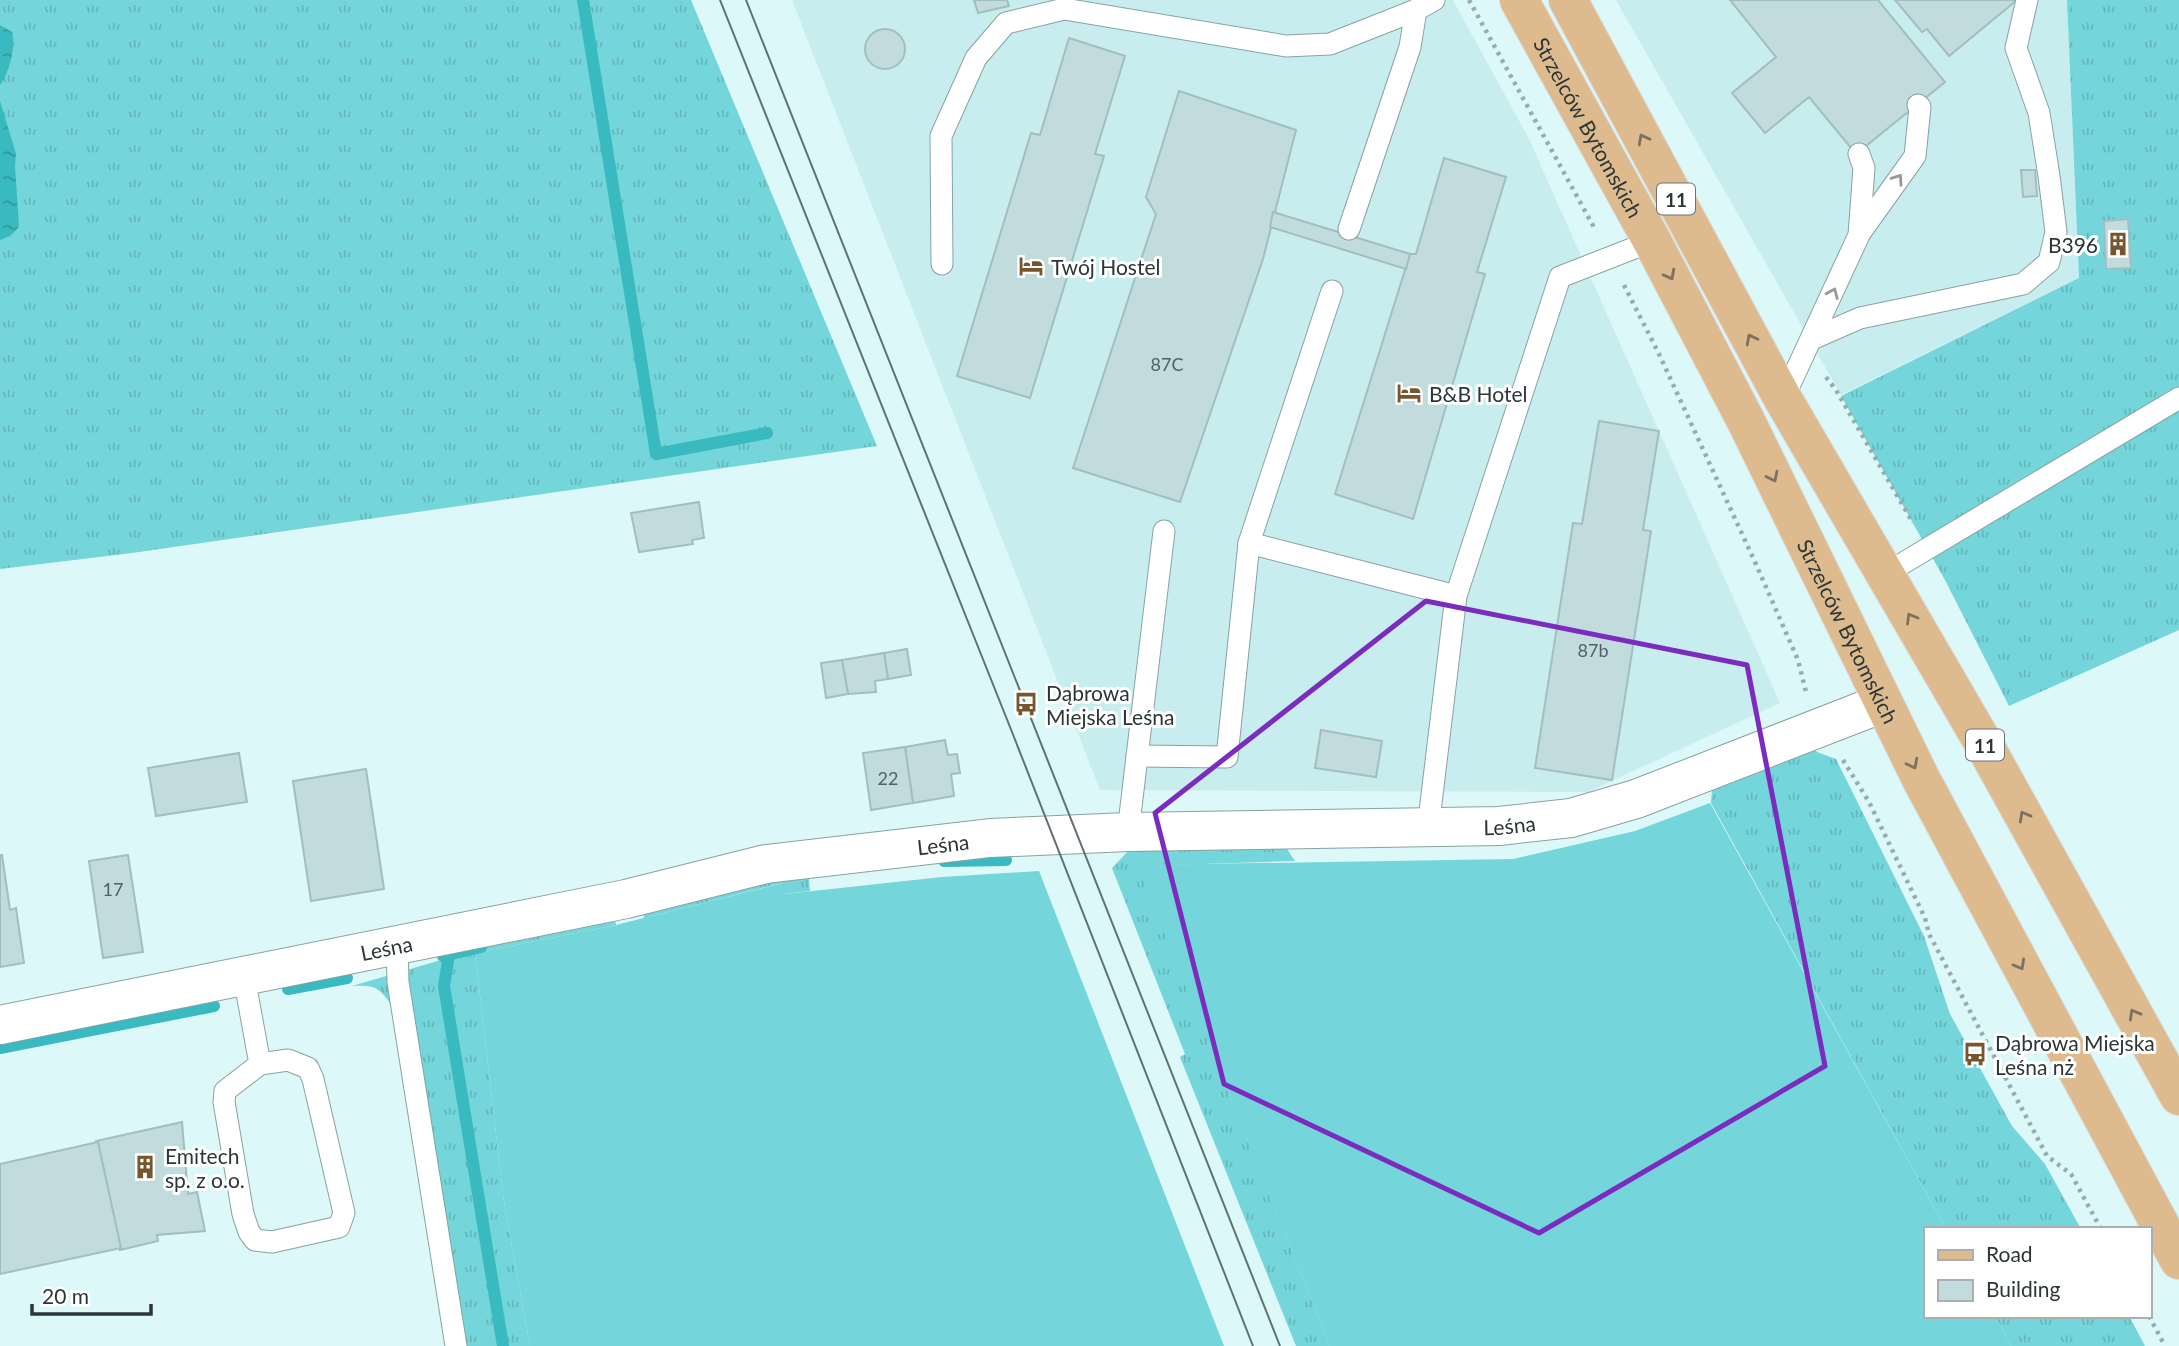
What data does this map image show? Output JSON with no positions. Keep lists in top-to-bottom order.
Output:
{
  "streets": {
    "main road": ["Strzelców Bytomskich", "11"],
    "street": ["Leśna"]
  },
  "crossings": [
    ["Strzelców Bytomskich", "Leśna"]
  ],
  "places": {
    "building": ["B396", "Emitech sp. z o.o."],
    "hotel": ["Twój Hostel", "B&B Hotel"],
    "bus stop": ["Dąbrowa Miejska Leśna", "Dąbrowa Miejska Leśna nż"]
  },
  "house_numbers": [
    "87C",
    "87b",
    "22",
    "17"
  ],
  "legend": ["Road", "Building"],
  "scale_bar": "20 m"
}
